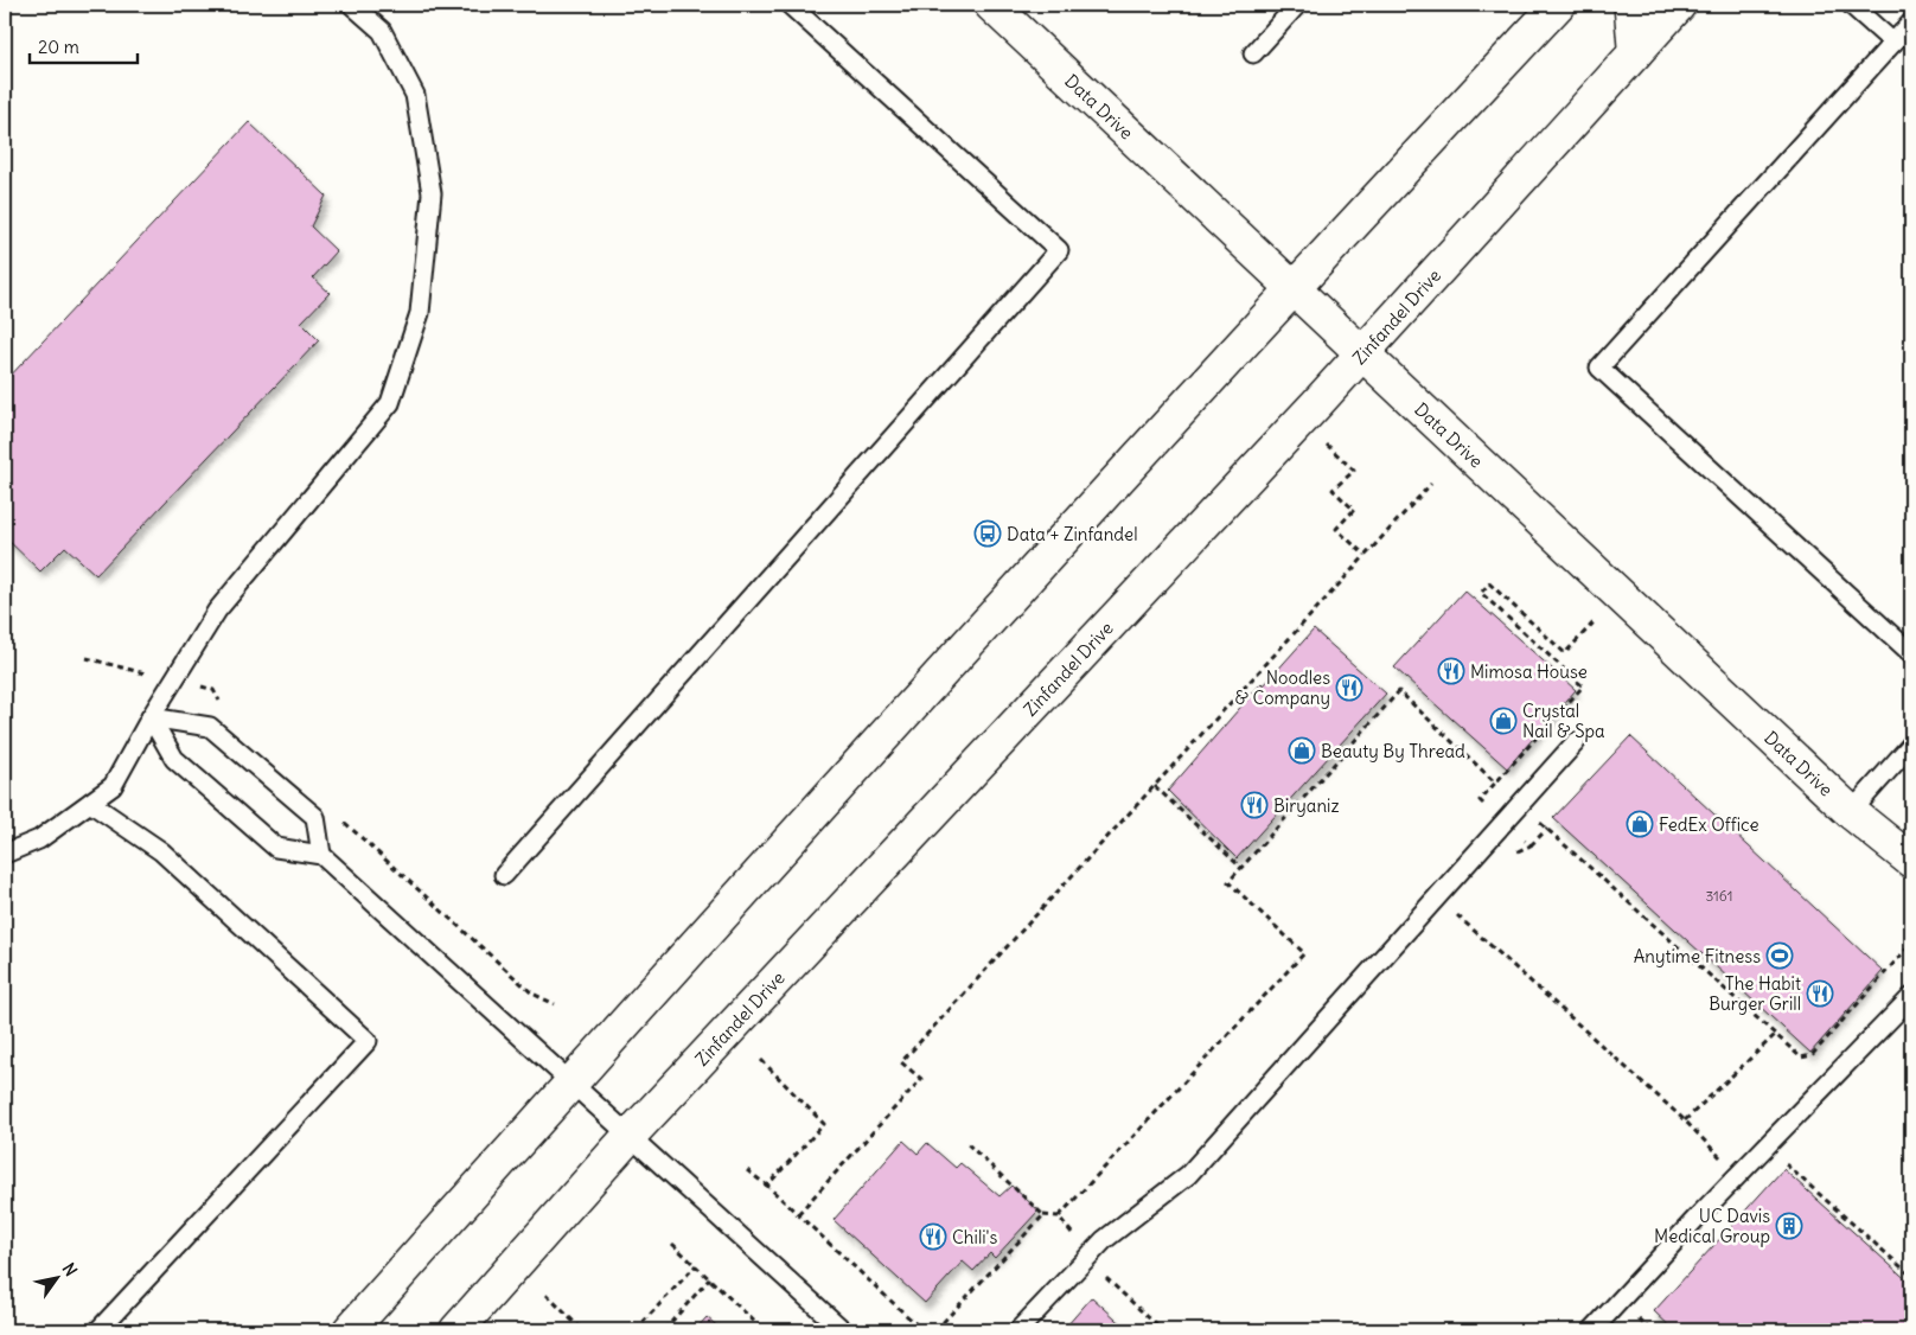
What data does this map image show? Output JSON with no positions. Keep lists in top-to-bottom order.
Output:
{
  "streets": {
    "main road": ["Data Drive", "Zinfandel Drive"]
  },
  "crossings": [
    ["Data Drive", "Zinfandel Drive"]
  ],
  "places": {
    "bus stop": ["Data + Zinfandel"],
    "restaurant": [
      "Mimosa House",
      "Noodles & Company",
      "Biryaniz",
      "The Habit Burger Grill",
      "Chili's"
    ],
    "shop": ["Crystal Nail & Spa", "Beauty By Thread", "FedEx Office"],
    "sports": ["Anytime Fitness"],
    "building": ["UC Davis Medical Group"]
  },
  "house_numbers": ["3161"],
  "scale_bar": "20 m",
  "north": "top right"
}
